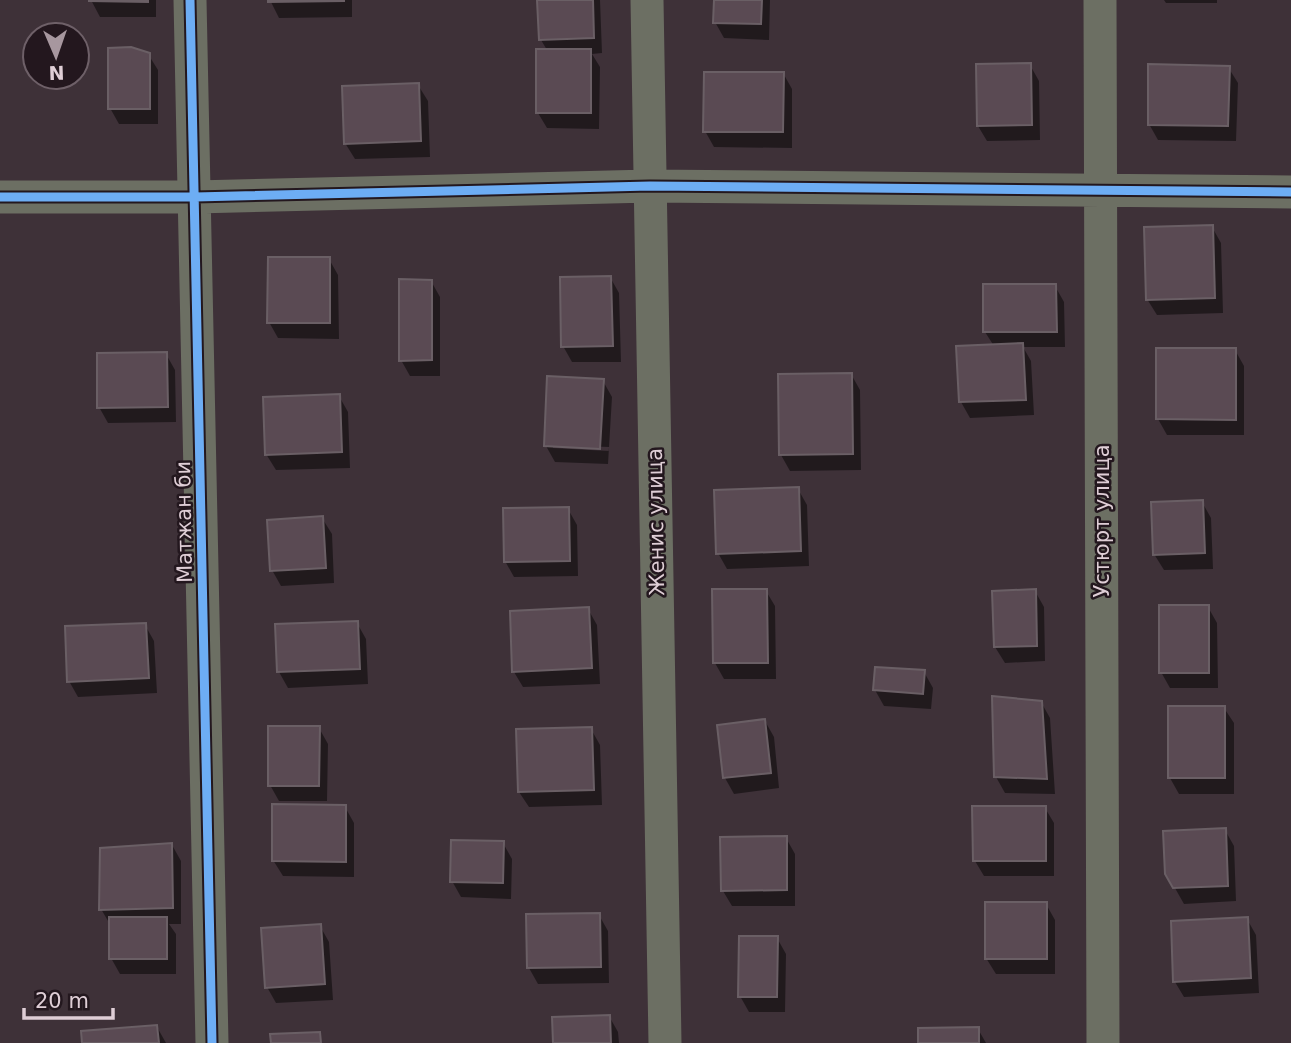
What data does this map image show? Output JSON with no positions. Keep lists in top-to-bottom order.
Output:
{
  "streets": {
    "street": ["Устюрт улица", "Матжан би", "Женис улица"]
  },
  "scale_bar": "20 m",
  "north": "bottom"
}
